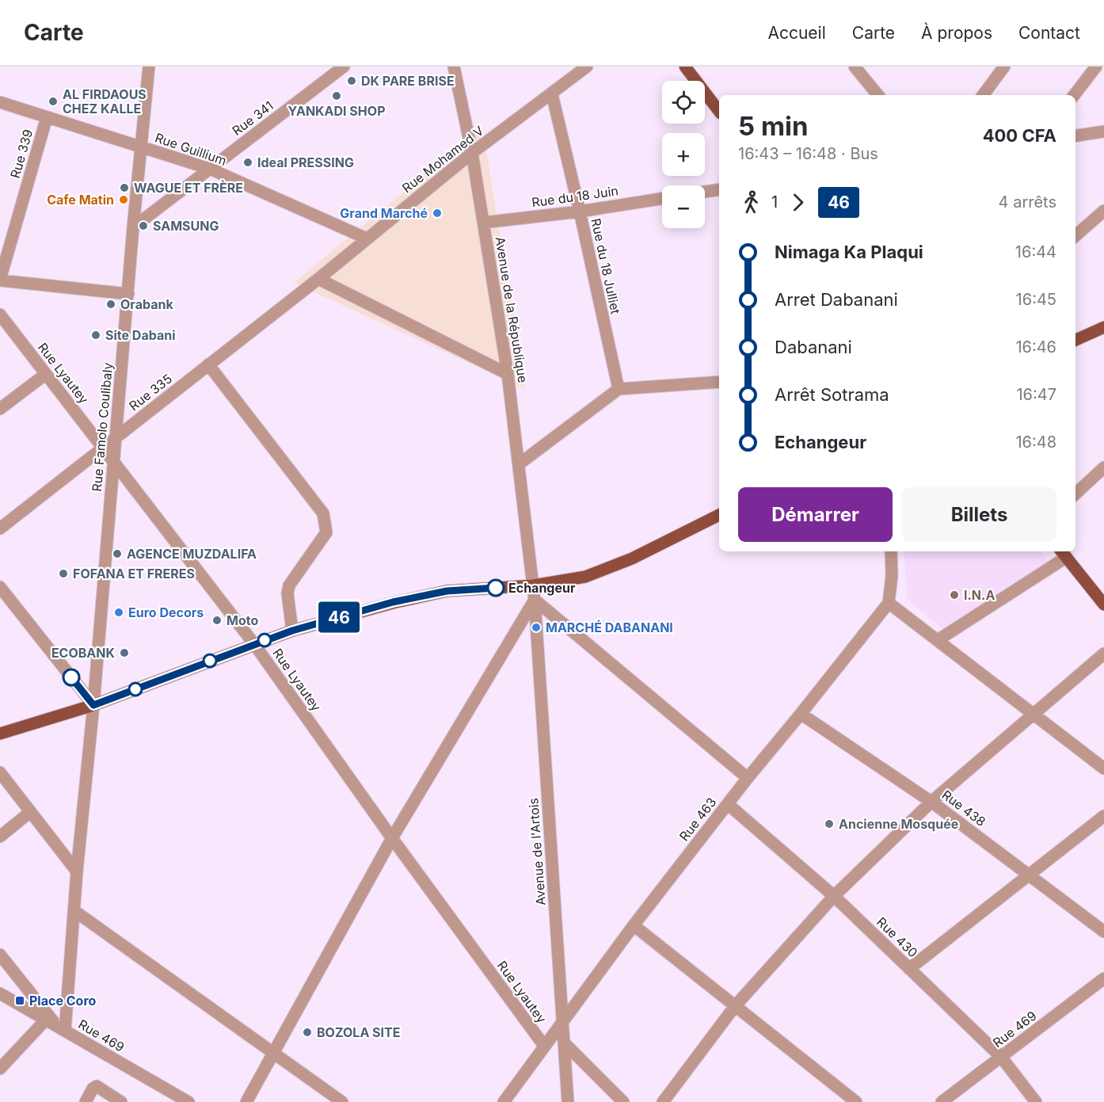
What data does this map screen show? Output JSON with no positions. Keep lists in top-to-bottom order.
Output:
{
  "streets": {
    "street": [
      "Rue 341",
      "Rue Guillium",
      "Rue 339",
      "Rue Mohamed V",
      "Rue du 18 Juin",
      "Rue du 18 Julliet",
      "Avenue de la République",
      "Rue Lyautey",
      "Rue 335",
      "Rue Famolo Coulibaly",
      "Rue 438",
      "Rue 463",
      "Avenue de l'Artois",
      "Rue 430",
      "Rue 469"
    ]
  },
  "crossings": [
    ["Rue 341", "Rue Guillium"],
    ["Rue 341", "Rue Famolo Coulibaly"],
    ["Rue Guillium", "Rue 339"],
    ["Rue Guillium", "Rue Mohamed V"],
    ["Rue Guillium", "Rue Famolo Coulibaly"],
    ["Rue Mohamed V", "Rue du 18 Julliet"],
    ["Rue Mohamed V", "Avenue de la République"],
    ["Rue Mohamed V", "Rue 335"],
    ["Rue du 18 Juin", "Rue du 18 Julliet"],
    ["Rue du 18 Juin", "Avenue de la République"],
    ["Avenue de la République", "Avenue de l'Artois"],
    ["Rue Lyautey", "Rue 335"],
    ["Rue Lyautey", "Rue Famolo Coulibaly"],
    ["Rue Lyautey", "Rue 463"],
    ["Rue 335", "Rue Famolo Coulibaly"],
    ["Rue Famolo Coulibaly", "Rue 469"],
    ["Rue 438", "Rue 463"],
    ["Rue 463", "Avenue de l'Artois"],
    ["Rue 463", "Rue 430"],
    ["Rue 430", "Rue 469"]
  ],
  "places": {
    "other": [
      "DK PARE BRISE",
      "YANKADI SHOP",
      "AL FIRDAOUS CHEZ KALLE",
      "Ideal PRESSING",
      "WAGUE ET FRÈRE",
      "Cafe Matin",
      "Grand Marché",
      "SAMSUNG",
      "Orabank",
      "Site Dabani",
      "AGENCE MUZDALIFA",
      "FOFANA ET FRERES",
      "Echangeur",
      "I.N.A",
      "Euro Decors",
      "Moto",
      "MARCHÉ DABANANI",
      "ECOBANK",
      "Ancienne Mosquée",
      "BOZOLA SITE"
    ],
    "transit": ["Place Coro"]
  },
  "lines": ["bus line 46"],
  "page": {
    "header": "Carte",
    "nav": [
      "Accueil",
      "Carte",
      "À propos",
      "Contact"
    ],
    "on_map": "46",
    "map_buttons": ["+", "−"],
    "heading": ["5 min", "16:43 – 16:48 · Bus", "400 CFA"],
    "legs": ["1", "46", "4 arrêts"],
    "list": [
      {
        "name": "Nimaga Ka Plaqui",
        "value": "16:44"
      },
      {
        "name": "Arret Dabanani",
        "value": "16:45"
      },
      {
        "name": "Dabanani",
        "value": "16:46"
      },
      {
        "name": "Arrêt Sotrama",
        "value": "16:47"
      },
      {
        "name": "Echangeur",
        "value": "16:48"
      }
    ],
    "buttons": ["Démarrer", "Billets"]
  }
}
